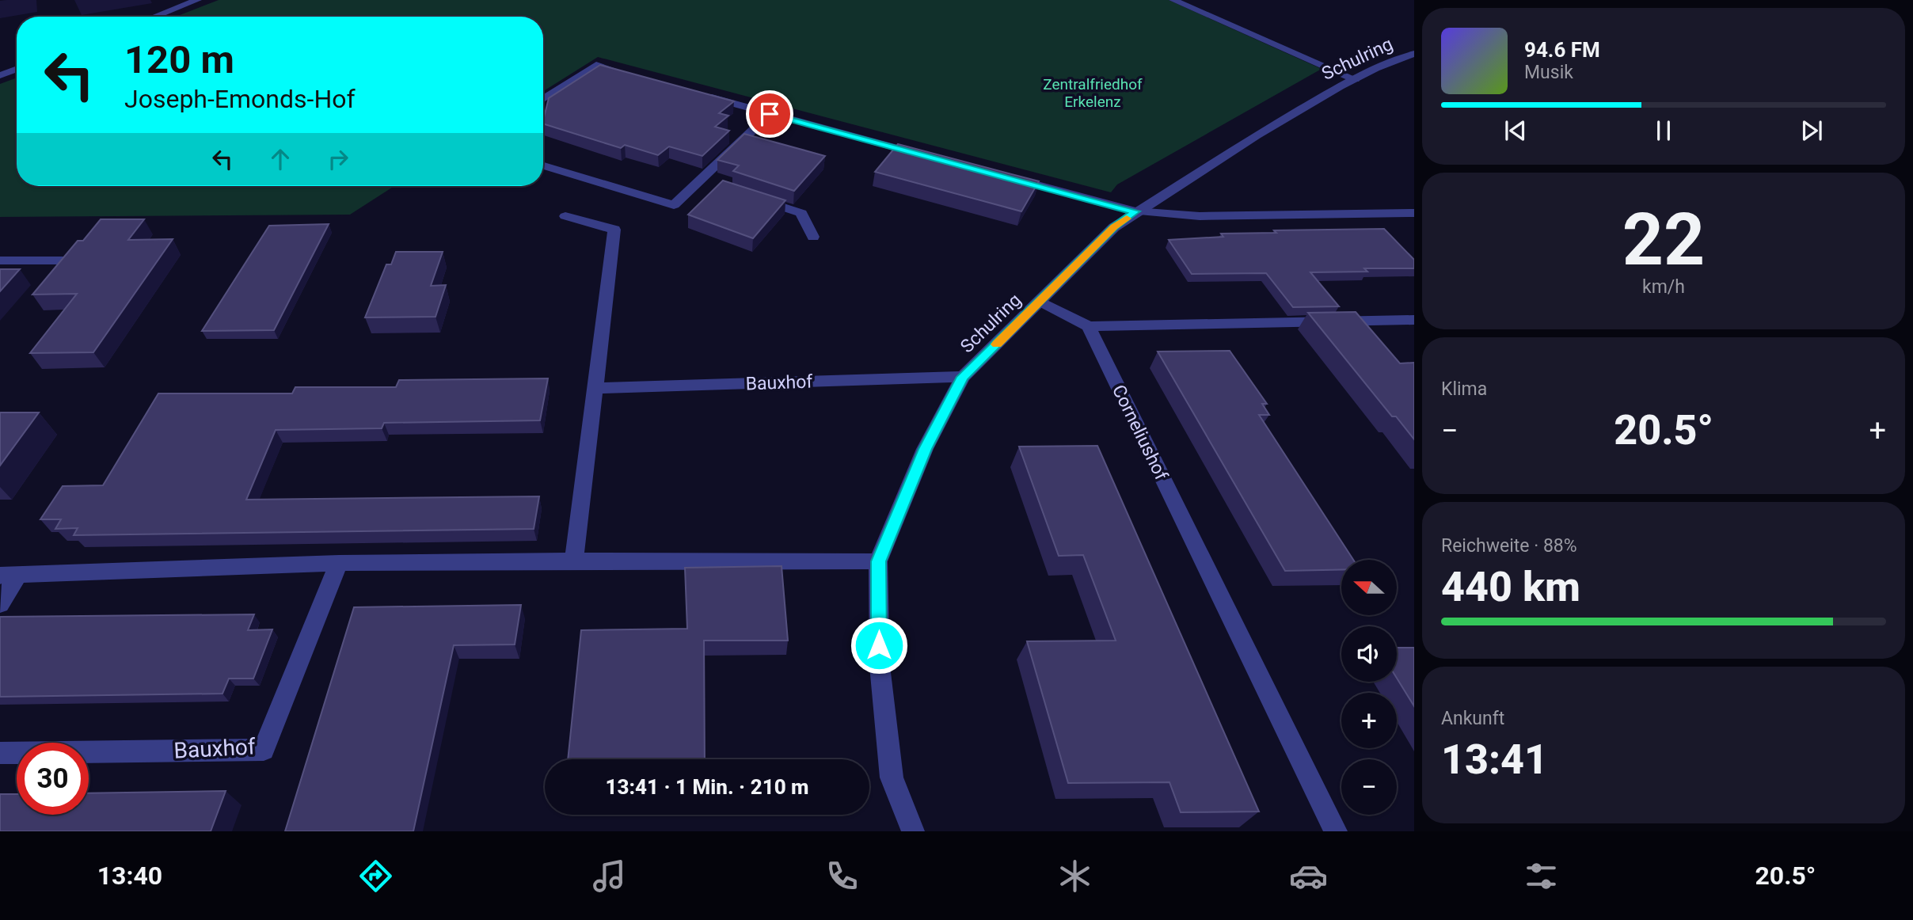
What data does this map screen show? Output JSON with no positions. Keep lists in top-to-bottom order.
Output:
{
  "streets": {
    "street": ["Schulring", "Bauxhof", "Corneliushof"]
  },
  "crossings": [
    ["Schulring", "Bauxhof"]
  ],
  "parks": ["Zentralfriedhof Erkelenz"],
  "north": "left",
  "page": {
    "turn": ["120 m", "Joseph-Emonds-Hof"],
    "song": ["94.6 FM", "Musik"],
    "tile": [
      ["22", "km/h"],
      "Klima",
      ["Reichweite · 88%", "440 km"],
      ["Ankunft", "13:41"]
    ],
    "heat": ["−", "20.5°", "+"],
    "map_buttons": ["+", "−"],
    "limit": "30",
    "trip": "13:41 · 1 Min. · 210 m",
    "tabs": ["13:40", "20.5°"]
  }
}
